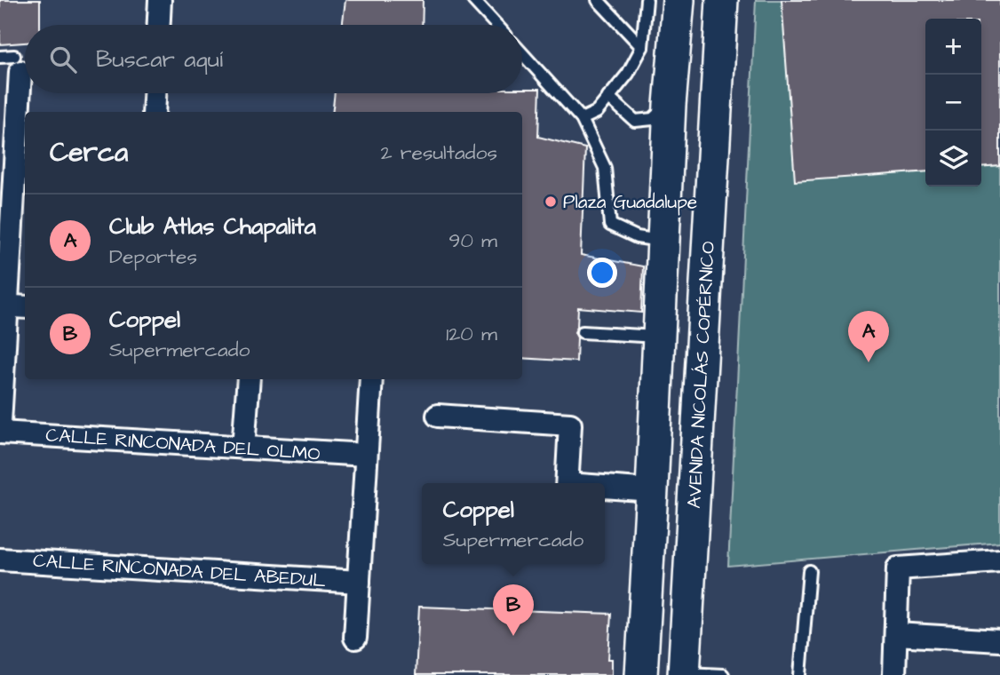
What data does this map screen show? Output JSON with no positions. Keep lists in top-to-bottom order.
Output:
{
  "streets": {
    "street": ["AVENIDA NICOLÁS COPÉRNICO", "CALLE RINCONADA DEL OLMO", "CALLE RINCONADA DEL ABEDUL"]
  },
  "places": ["Plaza Guadalupe"],
  "page": {
    "map_buttons": ["+", "−"],
    "search": "Buscar aquí",
    "heading": ["Cerca", "2 resultados"],
    "list": [
      {
        "mark": "A",
        "name": "Club Atlas Chapalita",
        "note": "Deportes",
        "value": "90 m"
      },
      {
        "mark": "B",
        "name": "Coppel",
        "note": "Supermercado",
        "value": "120 m"
      }
    ],
    "pins": ["A", "B"],
    "popup": ["Coppel", "Supermercado"]
  }
}
